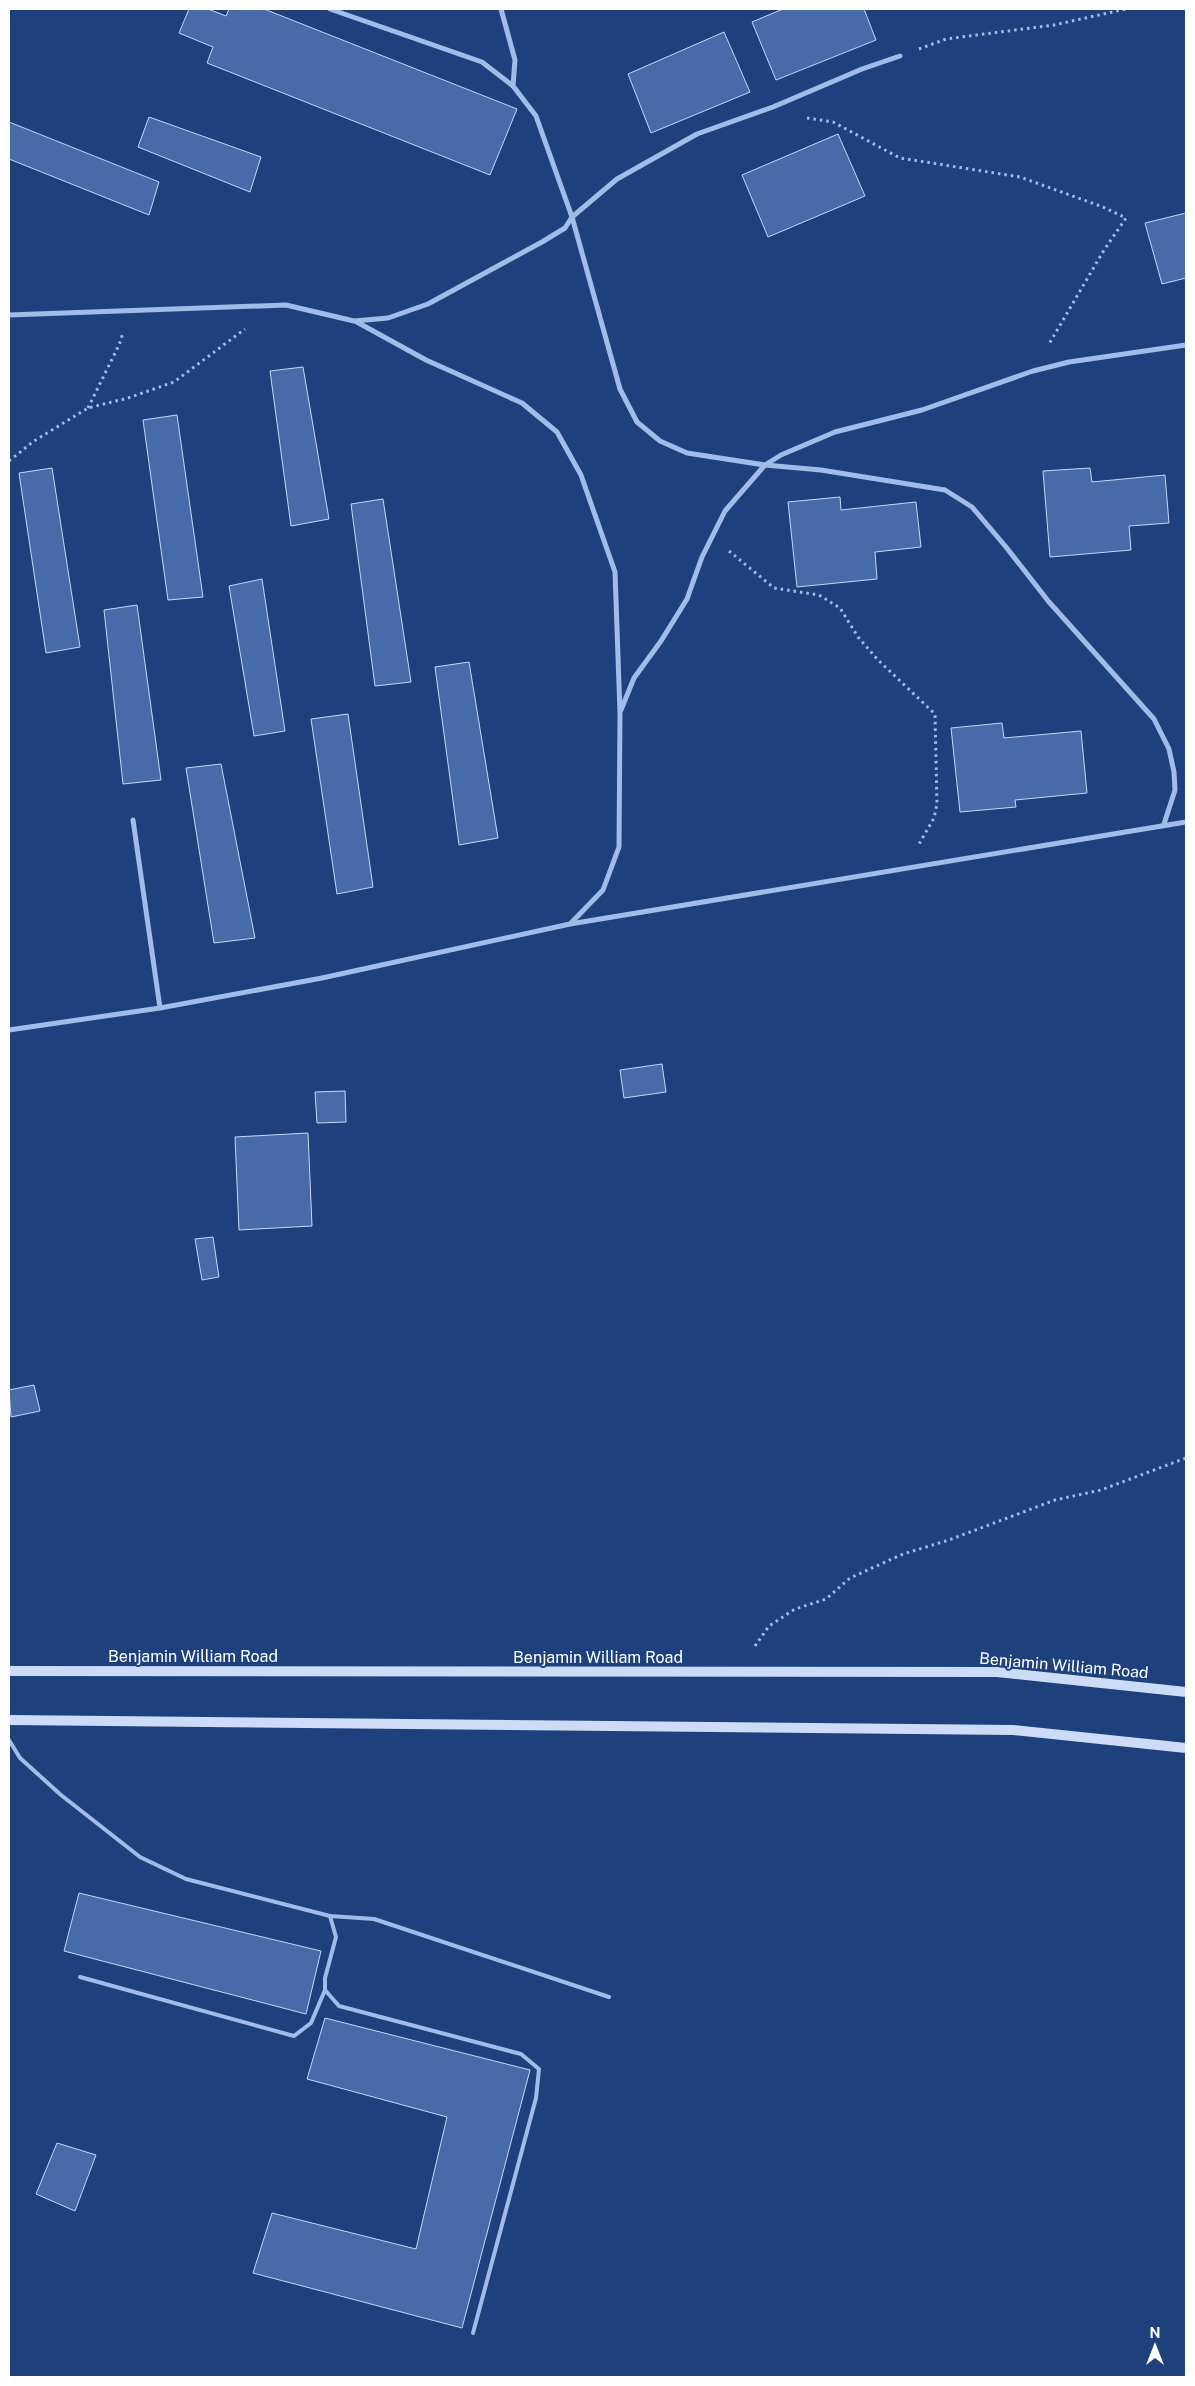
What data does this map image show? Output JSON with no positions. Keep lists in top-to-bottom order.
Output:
{
  "streets": {
    "main road": ["Benjamin William Road"]
  },
  "north": "top"
}
